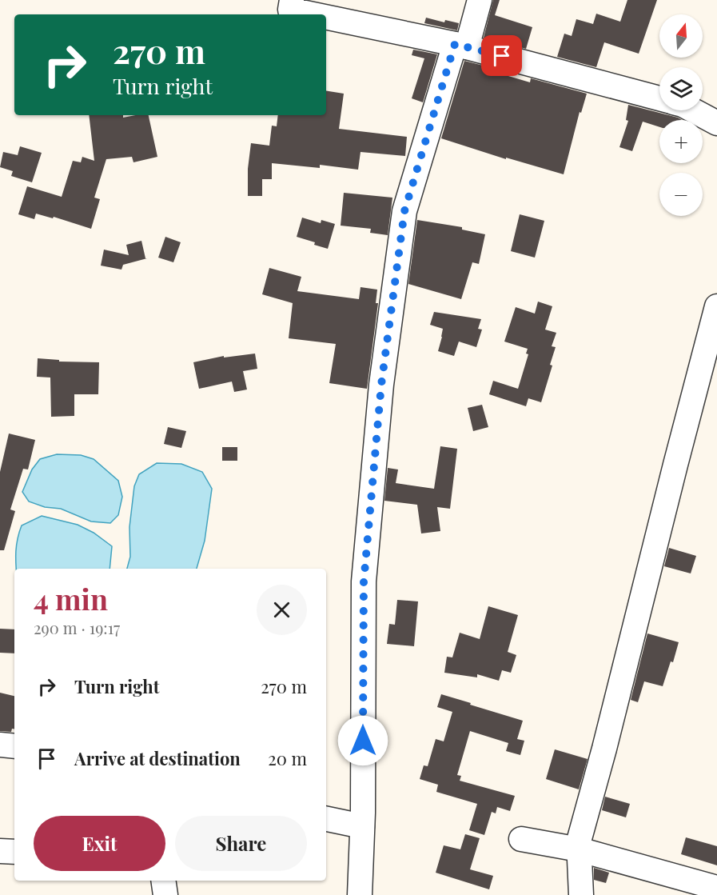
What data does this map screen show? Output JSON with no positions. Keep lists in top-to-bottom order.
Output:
{
  "north": "top",
  "page": {
    "map_buttons": ["+", "−"],
    "turn": ["270 m", "Turn right"],
    "heading": ["4 min", "290 m · 19:17"],
    "list": [
      {
        "name": "Turn right",
        "value": "270 m"
      },
      {
        "name": "Arrive at destination",
        "value": "20 m"
      }
    ],
    "buttons": ["Exit", "Share"]
  }
}
